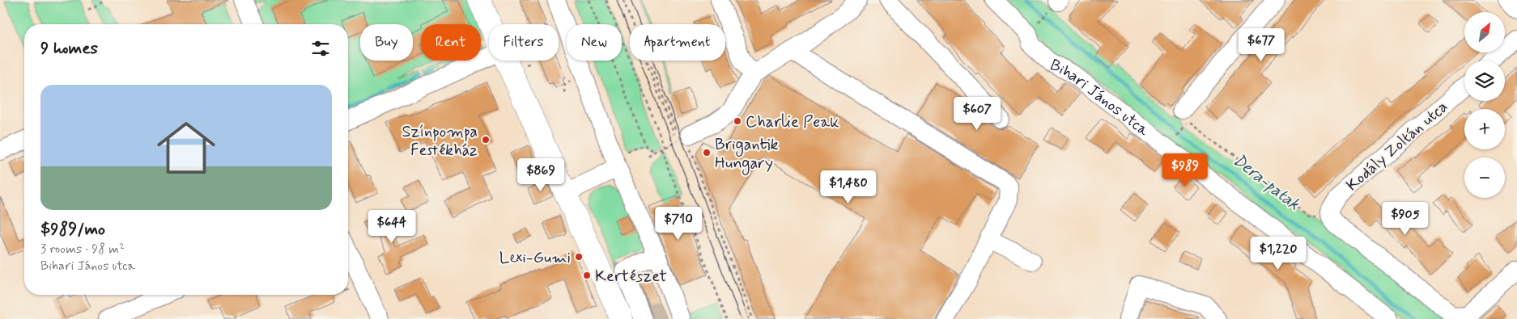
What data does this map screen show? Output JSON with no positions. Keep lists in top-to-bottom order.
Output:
{
  "streets": {
    "street": ["Bihari János utca", "Kodály Zoltán utca"]
  },
  "water": ["Dera-patak"],
  "places": [
    "Charlie Peak",
    "Színpompa Festékház",
    "Brigantik Hungary",
    "Lexi-Gumi",
    "Kertészet"
  ],
  "north": "top right",
  "page": {
    "map_buttons": ["+", "−"],
    "chip": [
      "Buy",
      "Rent",
      "Filters",
      "New",
      "Apartment"
    ],
    "heading": "9 homes",
    "price": [
      "$677",
      "$607",
      "$989",
      "$869",
      "$1,480",
      "$905",
      "$710",
      "$644",
      "$1,220"
    ],
    "list": [
      {
        "name": "$989/mo",
        "note": "3 rooms · 98 m² · Bihari János utca"
      }
    ]
  }
}
